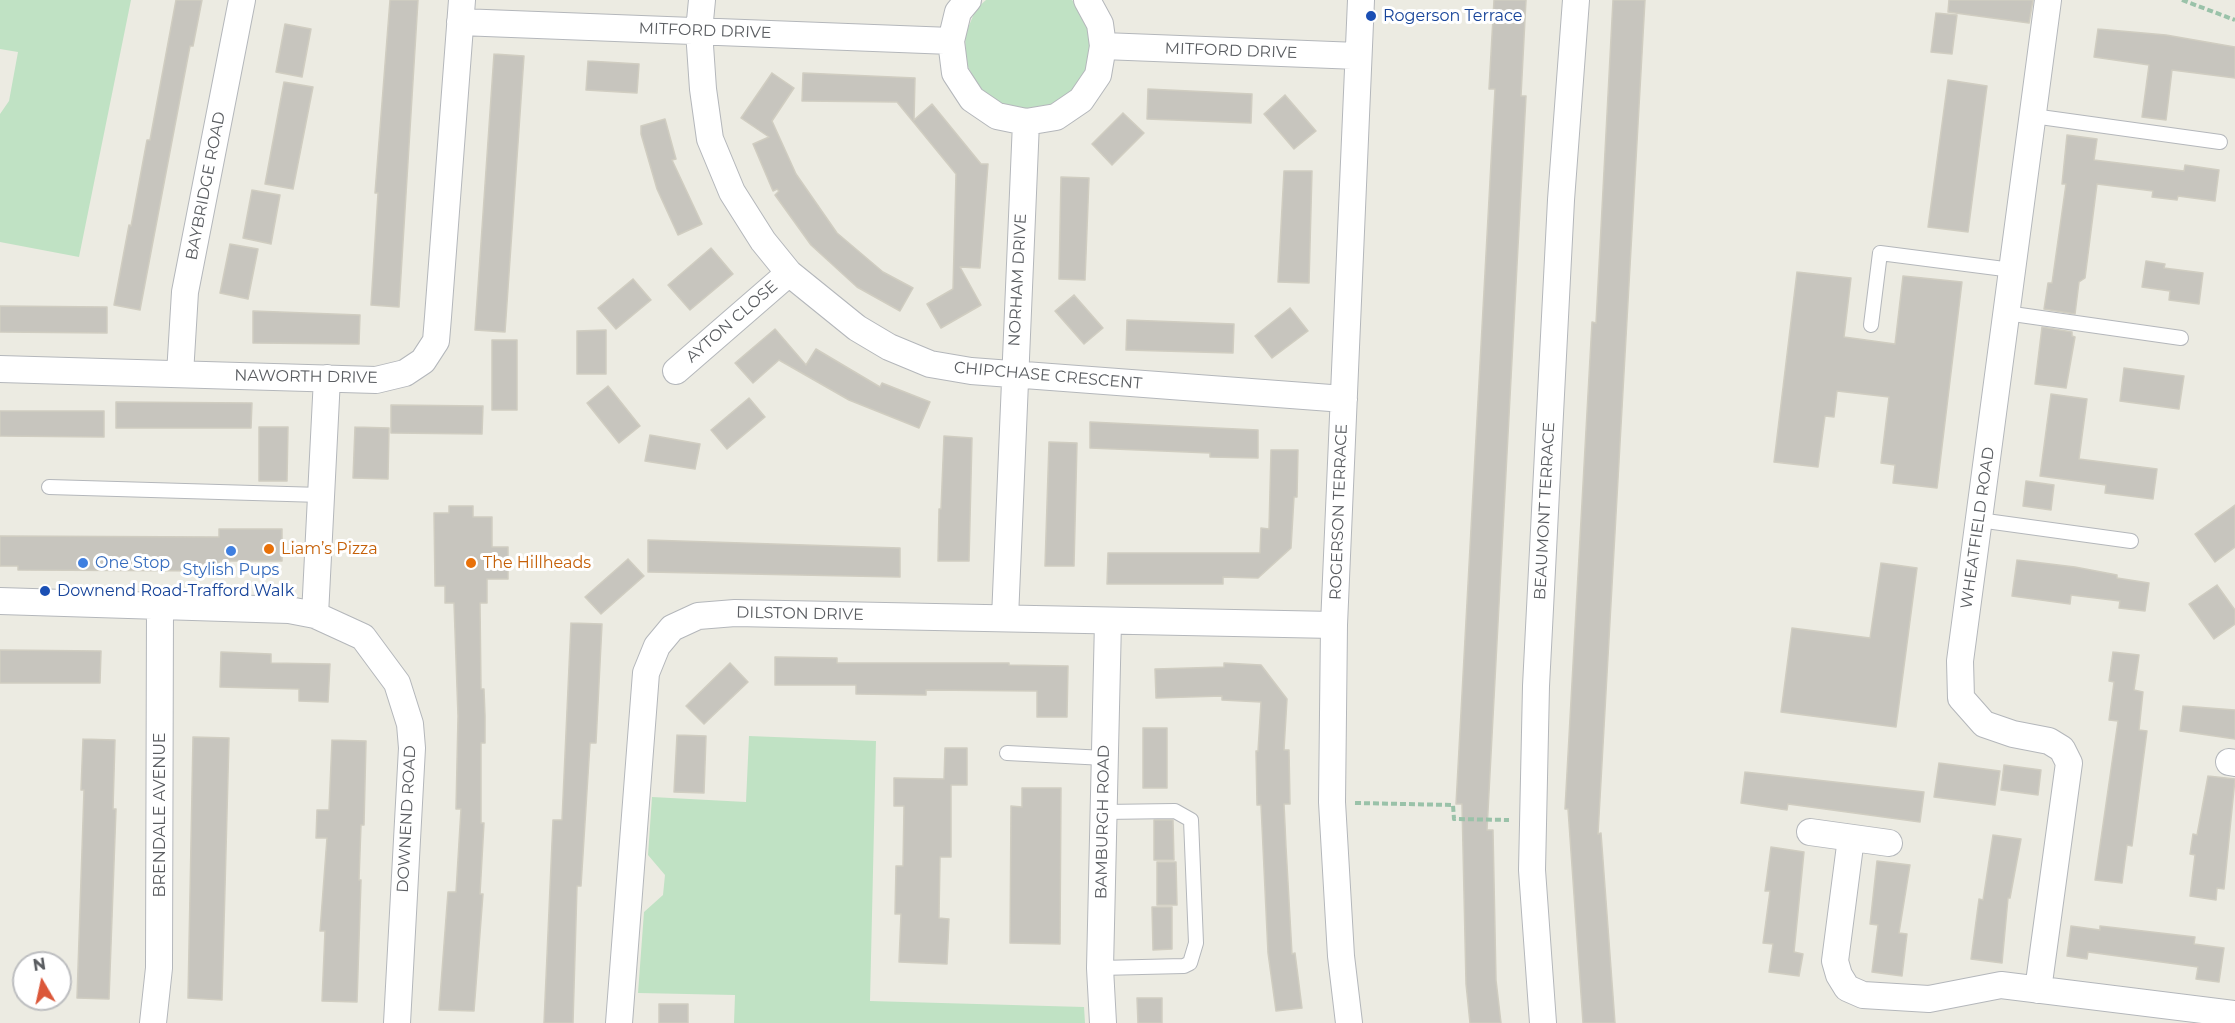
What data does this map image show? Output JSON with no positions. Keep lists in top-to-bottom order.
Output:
{
  "streets": {
    "street": [
      "MITFORD DRIVE",
      "BAYBRIDGE ROAD",
      "NORHAM DRIVE",
      "AYTON CLOSE",
      "CHIPCHASE CRESCENT",
      "NAWORTH DRIVE",
      "BEAUMONT TERRACE",
      "ROGERSON TERRACE",
      "WHEATFIELD ROAD",
      "DILSTON DRIVE",
      "BRENDALE AVENUE",
      "DOWNEND ROAD",
      "BAMBURGH ROAD"
    ]
  },
  "crossings": [
    ["MITFORD DRIVE", "CHIPCHASE CRESCENT"],
    ["MITFORD DRIVE", "NAWORTH DRIVE"],
    ["MITFORD DRIVE", "ROGERSON TERRACE"],
    ["BAYBRIDGE ROAD", "NAWORTH DRIVE"],
    ["NORHAM DRIVE", "CHIPCHASE CRESCENT"],
    ["NORHAM DRIVE", "DILSTON DRIVE"],
    ["AYTON CLOSE", "CHIPCHASE CRESCENT"],
    ["CHIPCHASE CRESCENT", "ROGERSON TERRACE"],
    ["ROGERSON TERRACE", "DILSTON DRIVE"],
    ["DILSTON DRIVE", "BAMBURGH ROAD"],
    ["BRENDALE AVENUE", "DOWNEND ROAD"]
  ],
  "places": [
    "Rogerson Terrace",
    "Liam’s Pizza",
    "Stylish Pups",
    "One Stop",
    "The Hillheads",
    "Downend Road-Trafford Walk"
  ],
  "north": "top"
}
